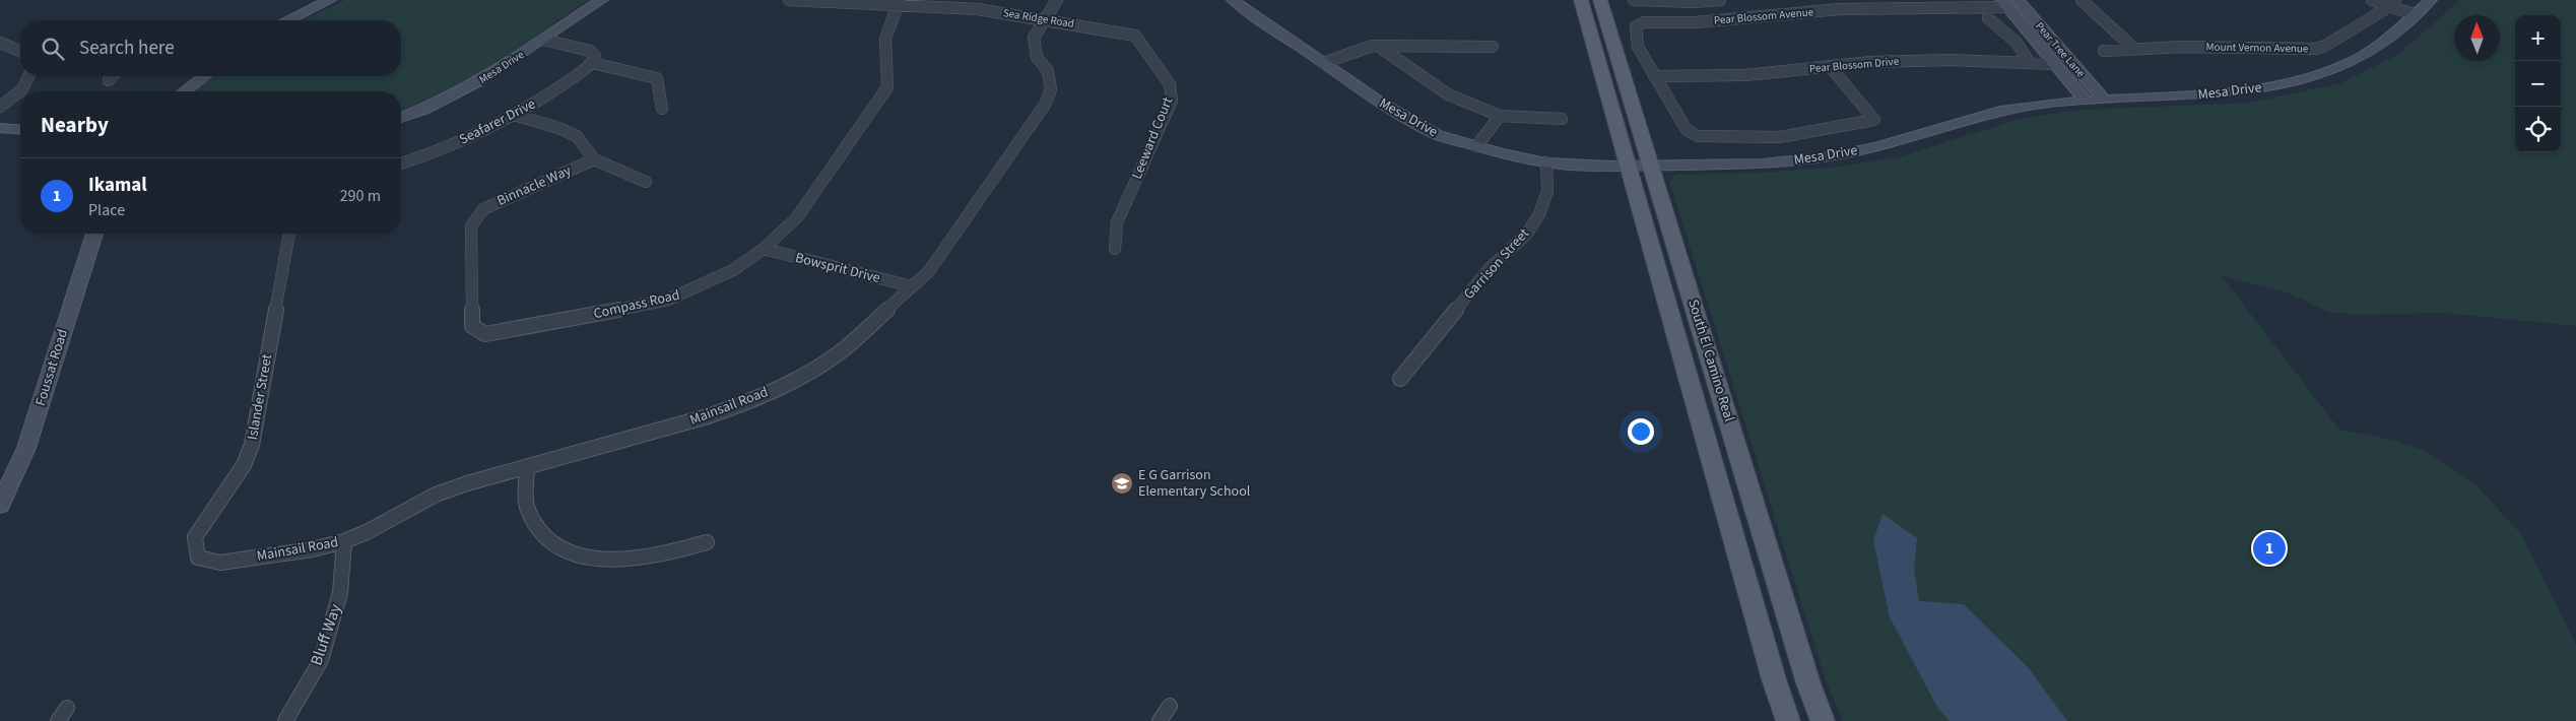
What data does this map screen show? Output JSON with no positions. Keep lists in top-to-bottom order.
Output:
{
  "streets": {
    "main road": [
      "Pear Tree Lane",
      "Mesa Drive",
      "South El Camino Real",
      "Foussat Road"
    ],
    "street": [
      "Pear Blossom Avenue",
      "Sea Ridge Road",
      "Mount Vernon Avenue",
      "Pear Blossom Drive",
      "Seafarer Drive",
      "Leeward Court",
      "Binnacle Way",
      "Garrison Street",
      "Bowsprit Drive",
      "Compass Road",
      "Islander Street",
      "Mainsail Road",
      "Bluff Way"
    ]
  },
  "crossings": [
    ["Pear Blossom Avenue", "Pear Tree Lane"],
    ["Pear Blossom Avenue", "Pear Blossom Drive"],
    ["Sea Ridge Road", "Leeward Court"],
    ["Sea Ridge Road", "Compass Road"],
    ["Sea Ridge Road", "Mainsail Road"],
    ["Pear Tree Lane", "Pear Blossom Drive"],
    ["Pear Tree Lane", "Mesa Drive"],
    ["Mesa Drive", "Garrison Street"],
    ["Mesa Drive", "South El Camino Real"],
    ["Binnacle Way", "Compass Road"],
    ["Bowsprit Drive", "Compass Road"],
    ["Bowsprit Drive", "Mainsail Road"],
    ["Islander Street", "Mainsail Road"],
    ["Mainsail Road", "Bluff Way"]
  ],
  "places": {
    "school or university": ["E G Garrison Elementary School"]
  },
  "north": "top",
  "page": {
    "map_buttons": ["+", "−"],
    "search": "Search here",
    "heading": "Nearby",
    "list": [
      {
        "mark": "1",
        "name": "Ikamal",
        "note": "Place",
        "value": "290 m"
      }
    ],
    "pins": "1"
  }
}
